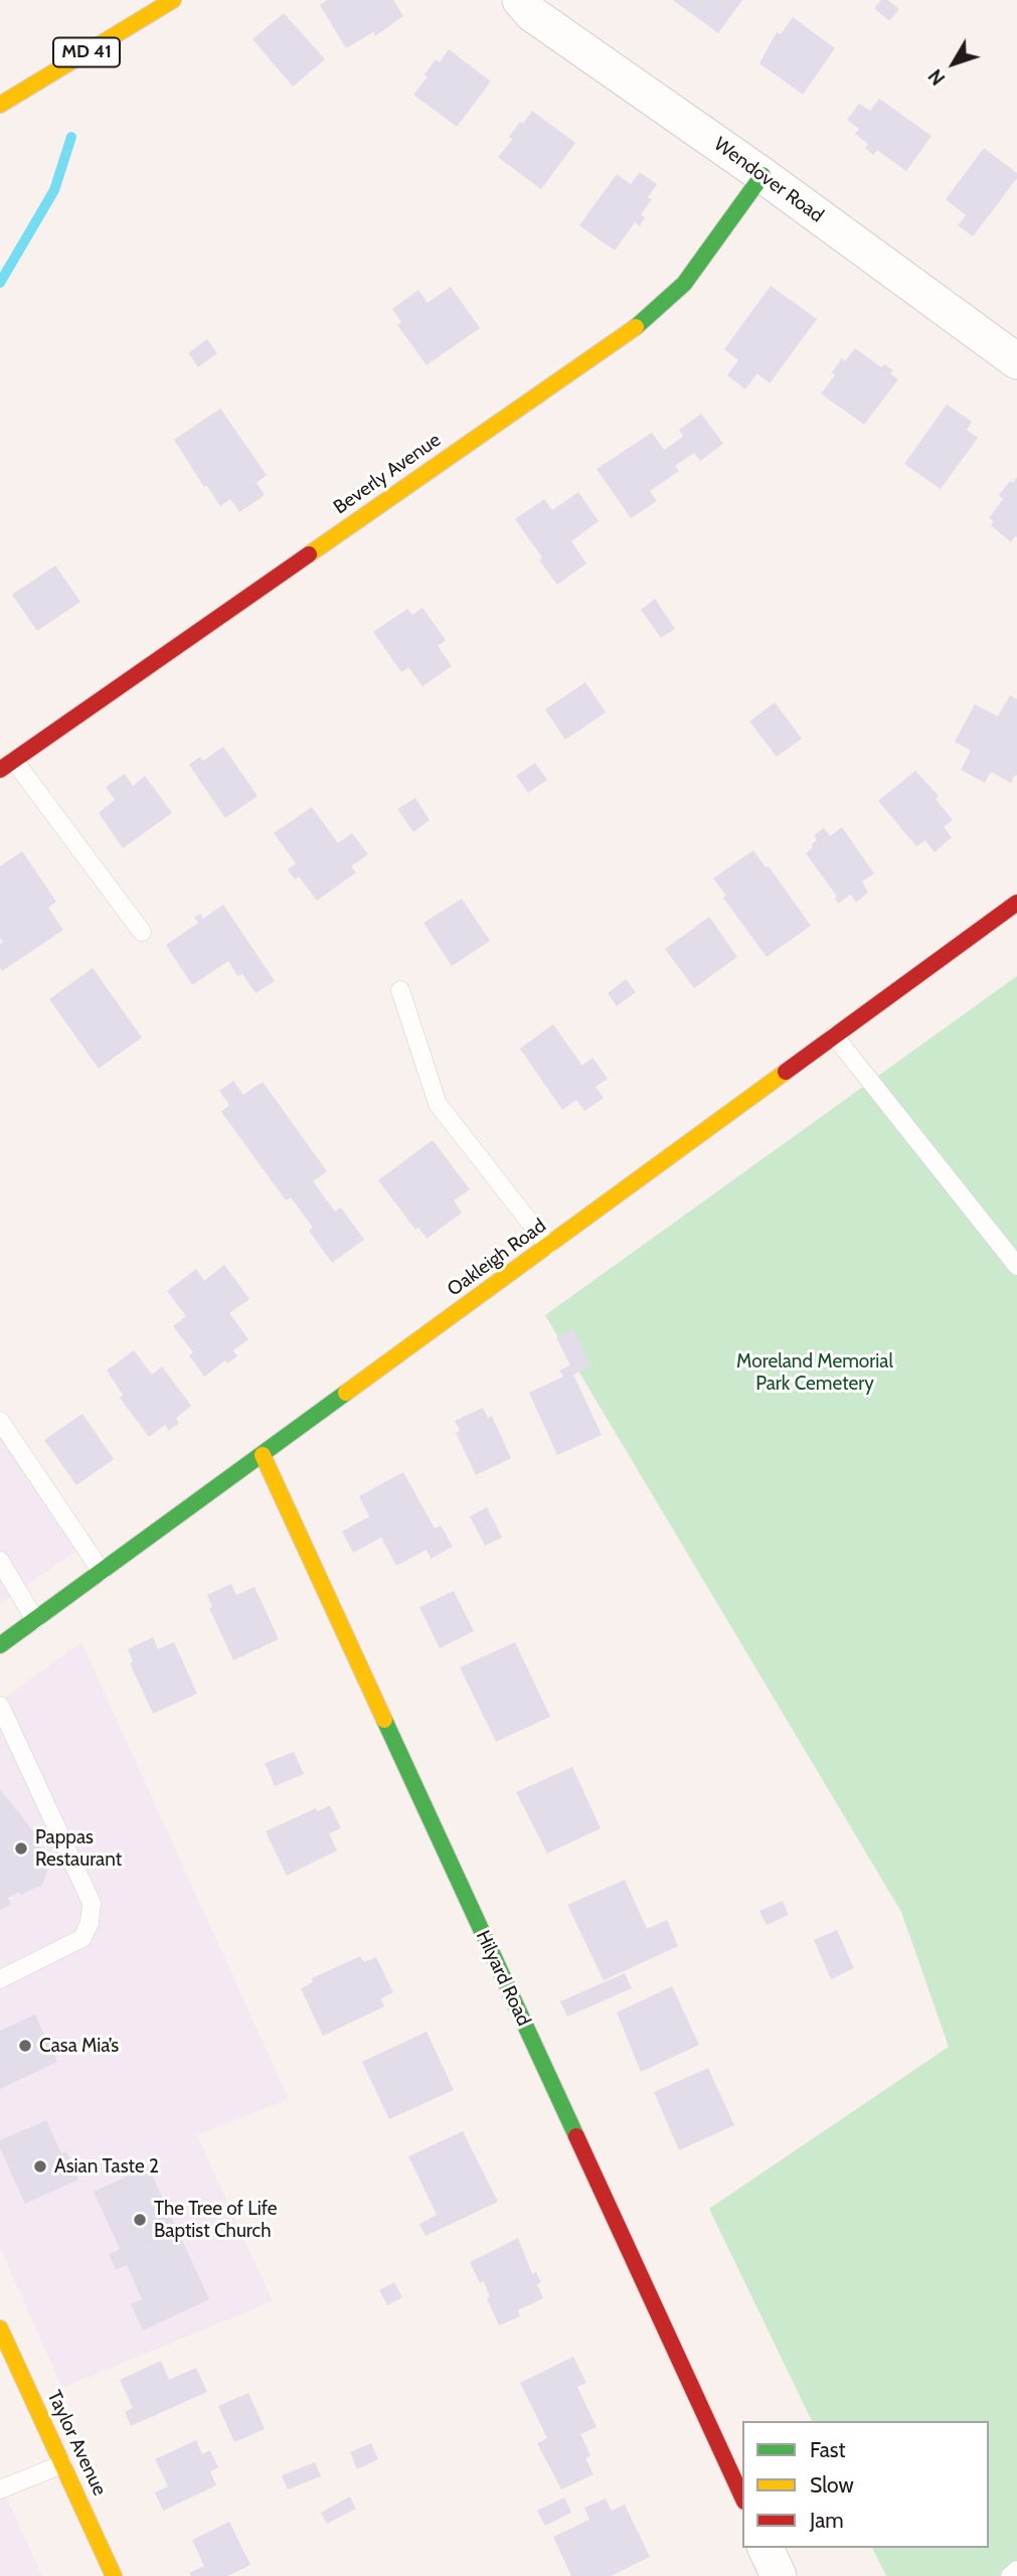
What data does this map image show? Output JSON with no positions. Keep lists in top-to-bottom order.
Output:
{
  "streets": {
    "street": [
      "MD 41",
      "Wendover Road",
      "Beverly Avenue",
      "Oakleigh Road",
      "Hilyard Road",
      "Taylor Avenue"
    ]
  },
  "crossings": [
    ["Wendover Road", "Beverly Avenue"],
    ["Oakleigh Road", "Hilyard Road"]
  ],
  "parks": ["Moreland Memorial Park Cemetery"],
  "places": [
    "Pappas Restaurant",
    "Casa Mia’s",
    "Asian Taste 2",
    "The Tree of Life Baptist Church"
  ],
  "legend": ["Fast", "Slow", "Jam"],
  "north": "bottom left"
}
